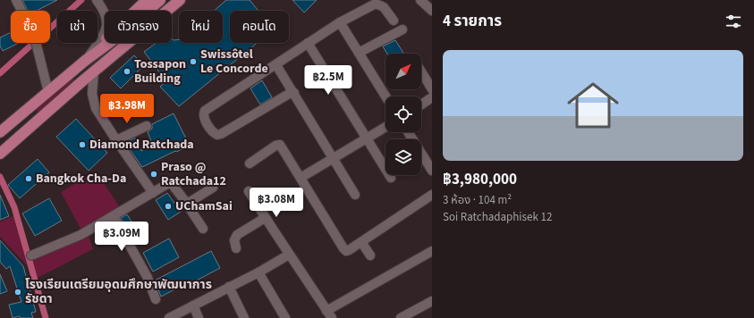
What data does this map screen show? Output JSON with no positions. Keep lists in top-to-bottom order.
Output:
{
  "places": [
    "Swissôtel Le Concorde",
    "Tossapon Building",
    "Diamond Ratchada",
    "Praso @ Ratchada12",
    "Bangkok Cha-Da",
    "UChamSai",
    "โรงเรียนเตรียมอุดมศึกษาพัฒนาการ รัชดา"
  ],
  "north": "top right",
  "page": {
    "heading": "4 รายการ",
    "chip": [
      "ซื้อ",
      "เช่า",
      "ตัวกรอง",
      "ใหม่",
      "คอนโด"
    ],
    "list": [
      {
        "name": "฿3,980,000",
        "note": "3 ห้อง · 104 m² · Soi Ratchadaphisek 12"
      }
    ],
    "price": [
      "฿2.5M",
      "฿3.98M",
      "฿3.08M",
      "฿3.09M"
    ]
  }
}
